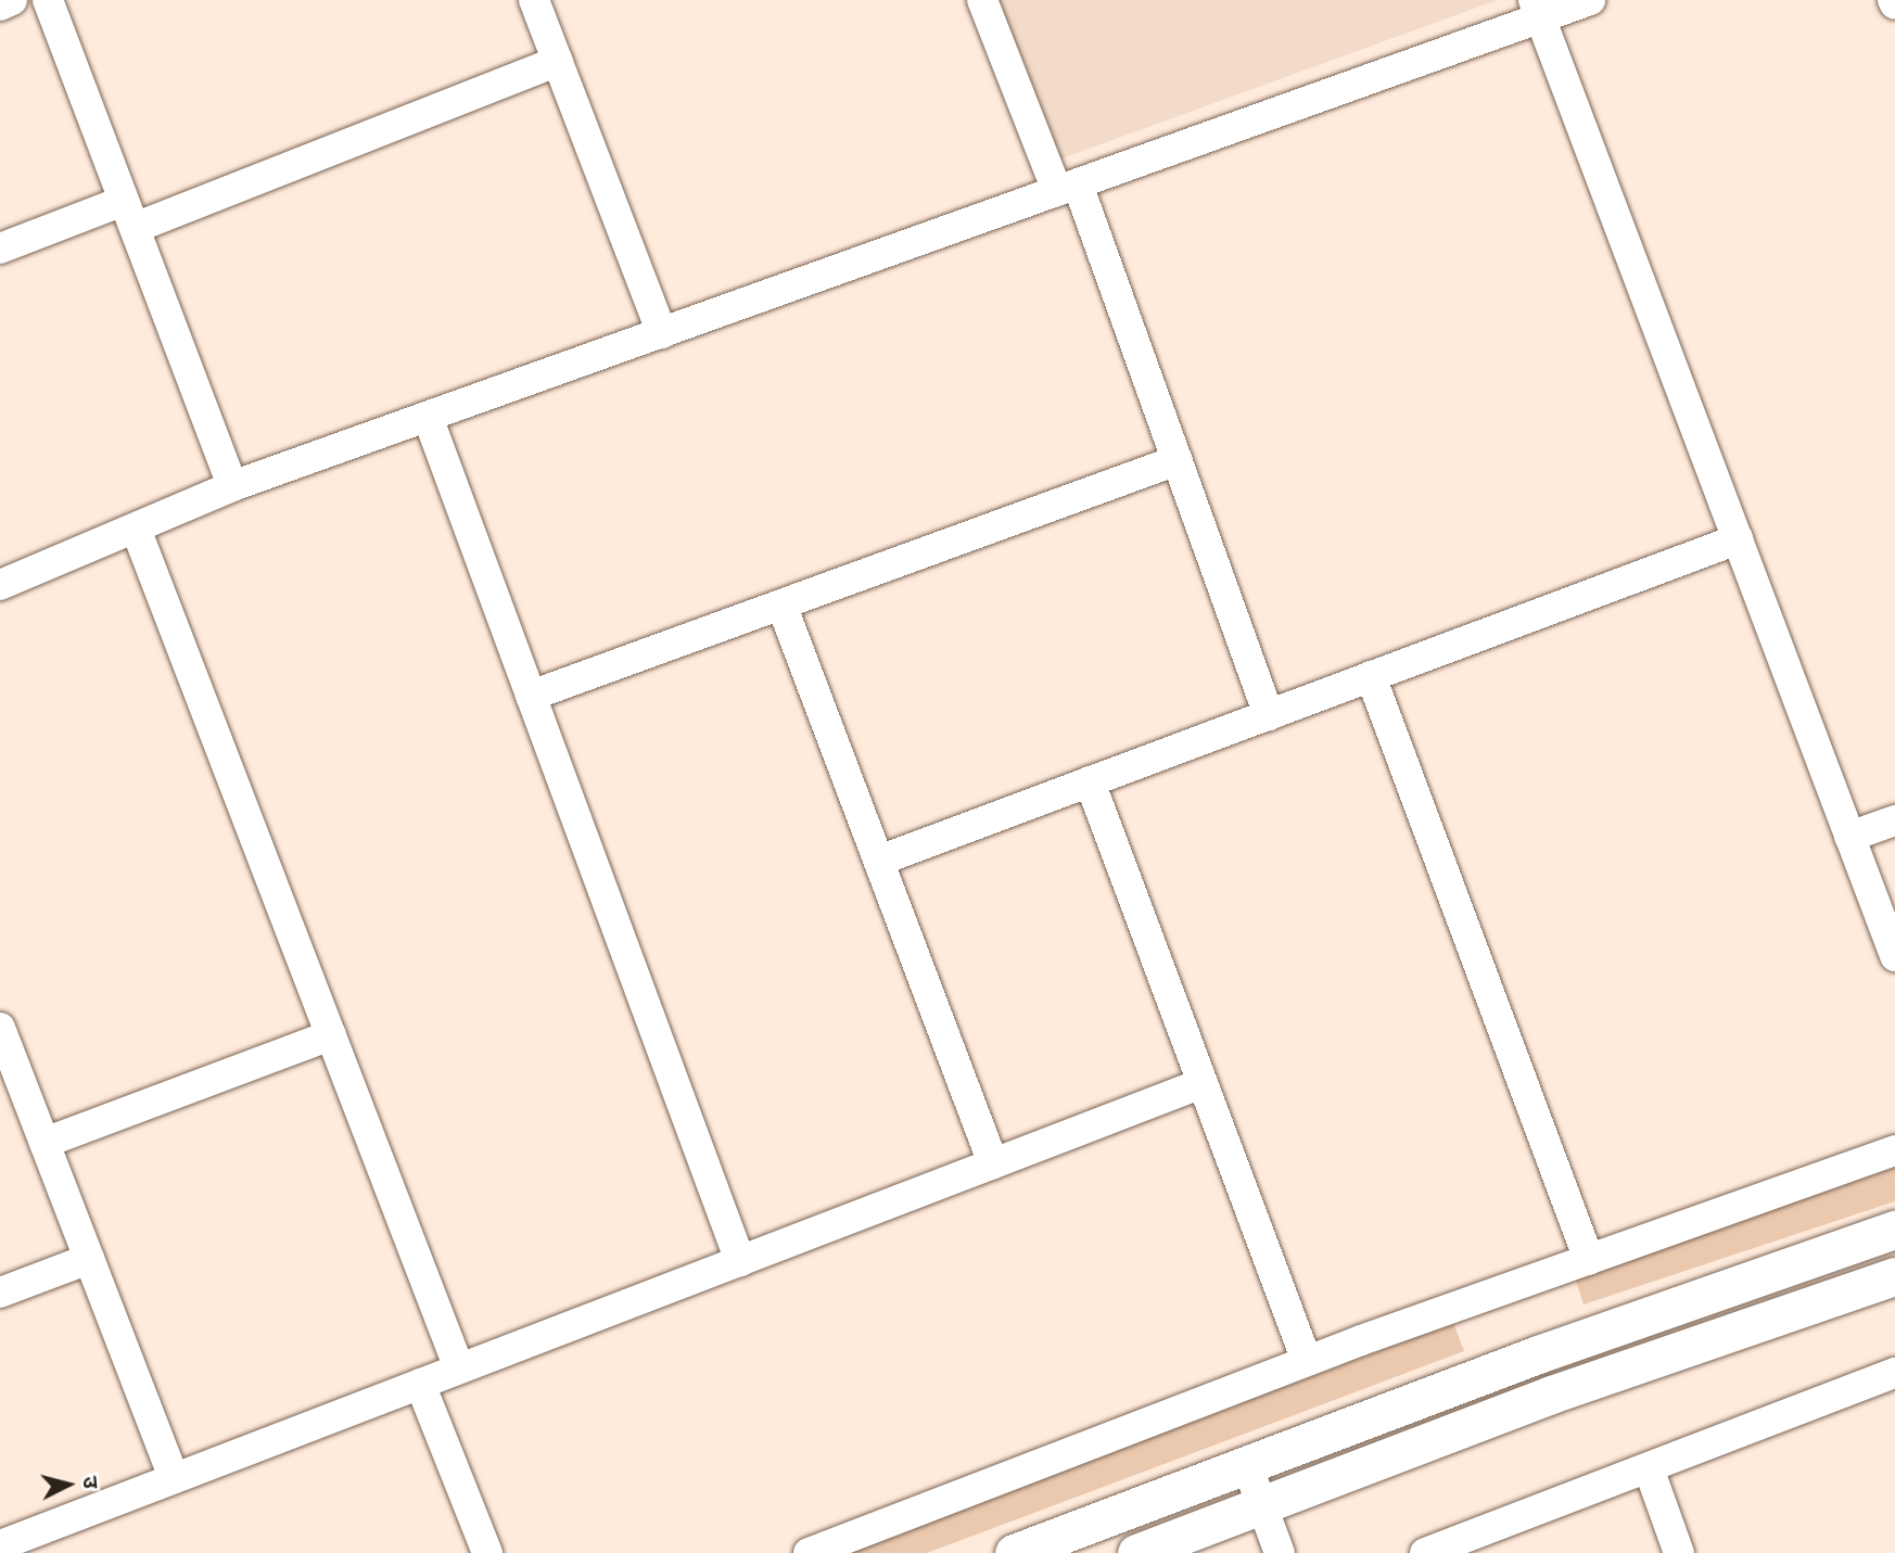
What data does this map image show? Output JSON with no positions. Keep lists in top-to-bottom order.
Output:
{
  "north": "right"
}
